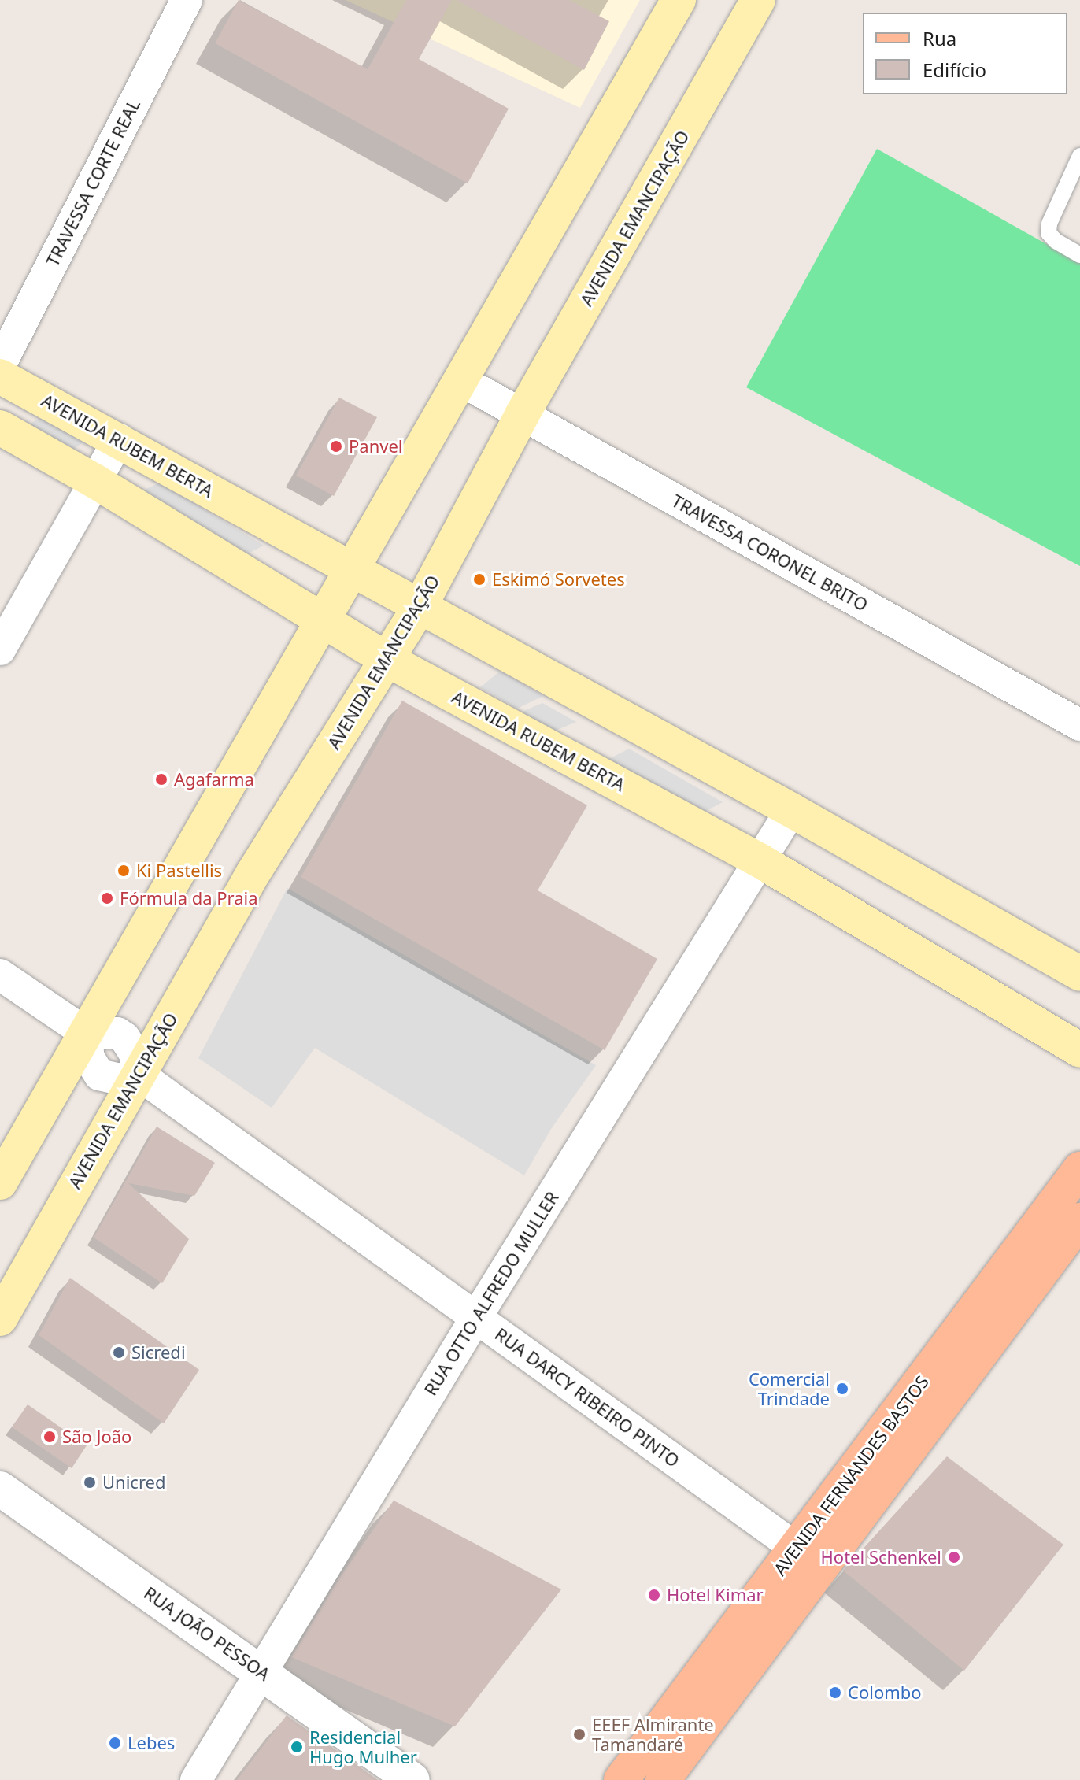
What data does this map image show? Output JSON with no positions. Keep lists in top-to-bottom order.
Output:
{
  "streets": {
    "main road": ["AVENIDA EMANCIPAÇÃO", "AVENIDA RUBEM BERTA", "AVENIDA FERNANDES BASTOS"],
    "street": [
      "TRAVESSA CORTE REAL",
      "TRAVESSA CORONEL BRITO",
      "RUA OTTO ALFREDO MULLER",
      "RUA DARCY RIBEIRO PINTO",
      "RUA JOÃO PESSOA"
    ]
  },
  "crossings": [
    ["AVENIDA EMANCIPAÇÃO", "AVENIDA RUBEM BERTA"],
    ["AVENIDA EMANCIPAÇÃO", "TRAVESSA CORONEL BRITO"],
    ["AVENIDA EMANCIPAÇÃO", "RUA DARCY RIBEIRO PINTO"],
    ["AVENIDA RUBEM BERTA", "RUA OTTO ALFREDO MULLER"],
    ["RUA OTTO ALFREDO MULLER", "RUA DARCY RIBEIRO PINTO"],
    ["RUA OTTO ALFREDO MULLER", "RUA JOÃO PESSOA"],
    ["RUA DARCY RIBEIRO PINTO", "AVENIDA FERNANDES BASTOS"]
  ],
  "places": [
    "Panvel",
    "Eskimó Sorvetes",
    "Agafarma",
    "Ki Pastellis",
    "Fórmula da Praia",
    "Sicredi",
    "Comercial Trindade",
    "São João",
    "Unicred",
    "Hotel Schenkel",
    "Hotel Kimar",
    "Colombo",
    "EEEF Almirante Tamandaré",
    "Lebes",
    "Residencial Hugo Mulher"
  ],
  "legend": ["Rua", "Edifício"]
}
